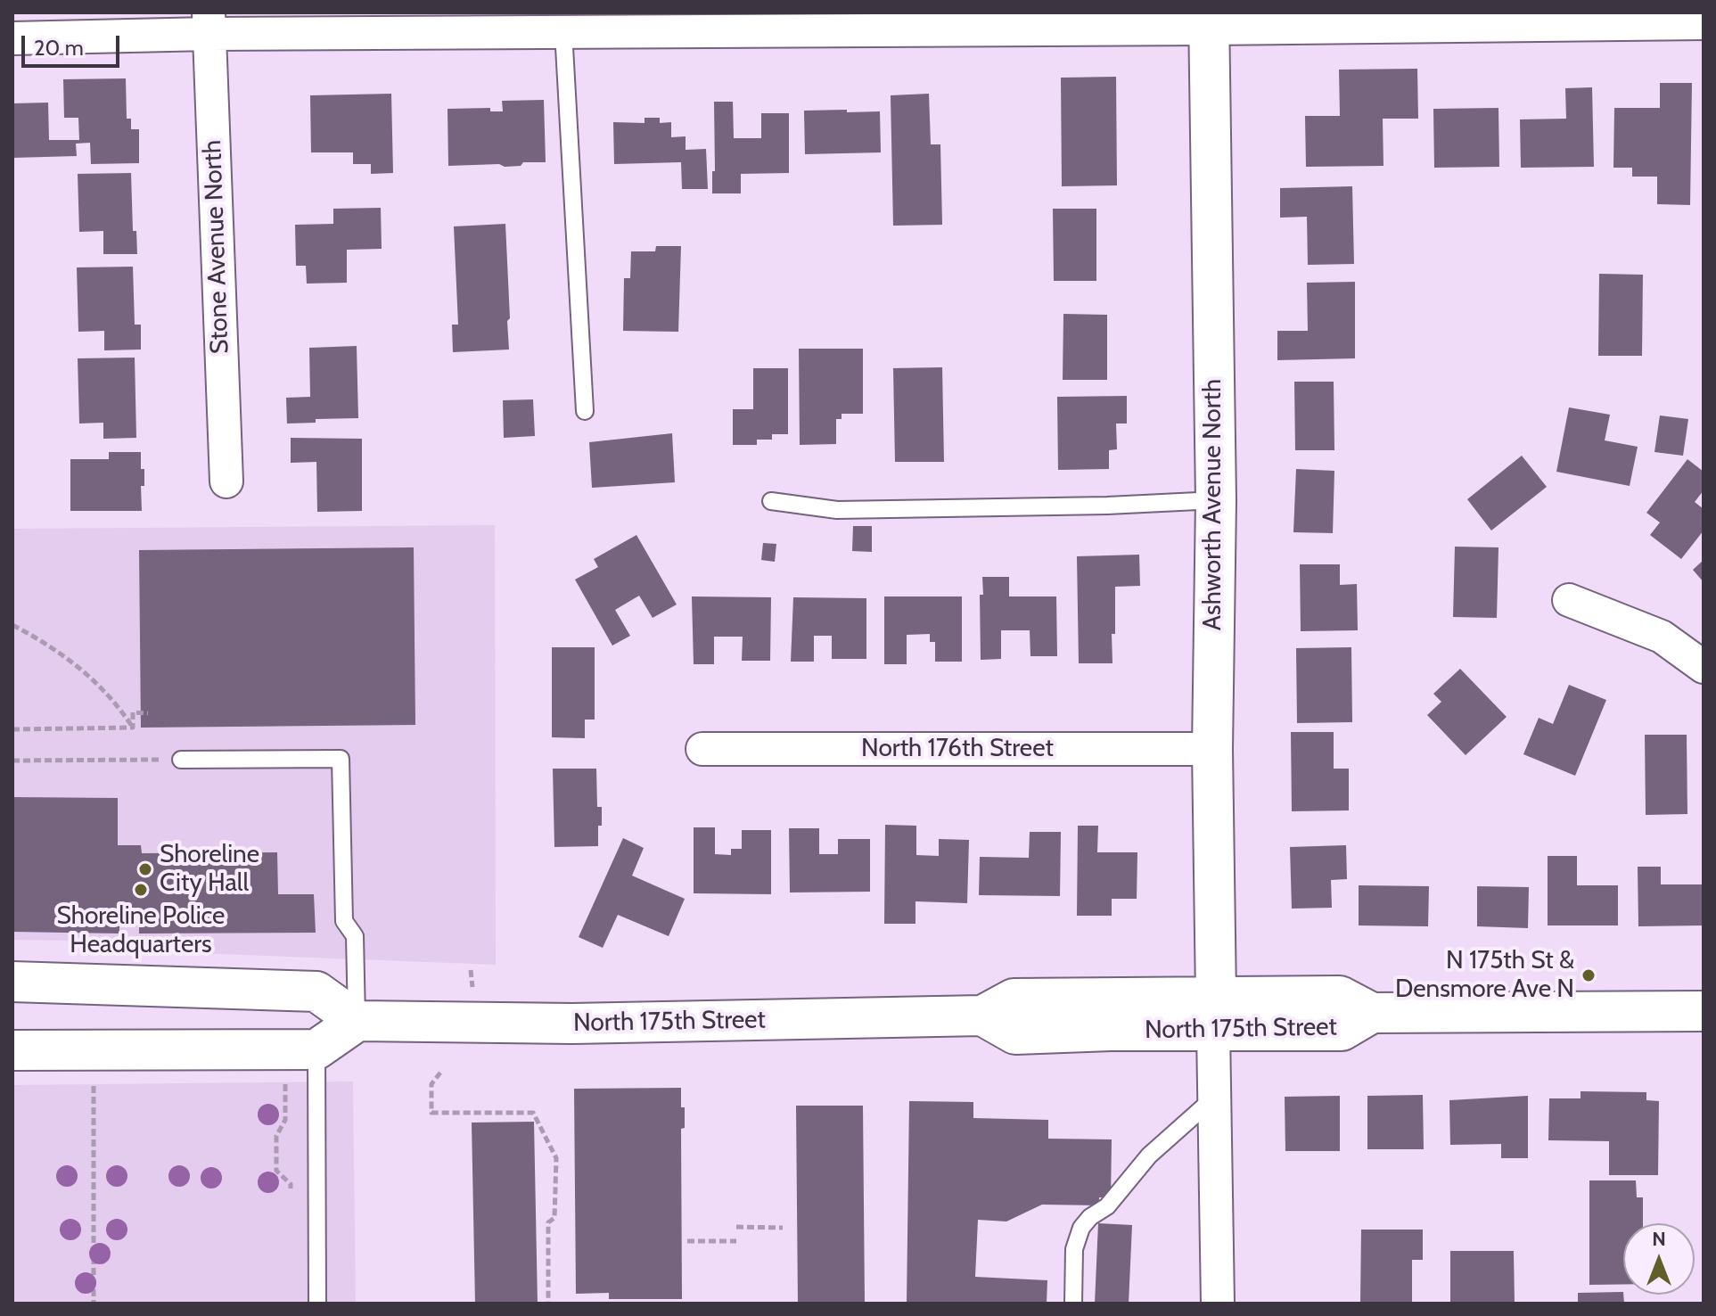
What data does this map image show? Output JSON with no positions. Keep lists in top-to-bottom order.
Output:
{
  "streets": {
    "main road": ["Ashworth Avenue North", "North 175th Street"],
    "street": ["Stone Avenue North", "North 176th Street"]
  },
  "crossings": [
    ["Ashworth Avenue North", "North 176th Street"],
    ["Ashworth Avenue North", "North 175th Street"]
  ],
  "places": ["Shoreline City Hall", "Shoreline Police Headquarters", "N 175th St & Densmore Ave N"],
  "scale_bar": "20 m",
  "north": "top"
}
